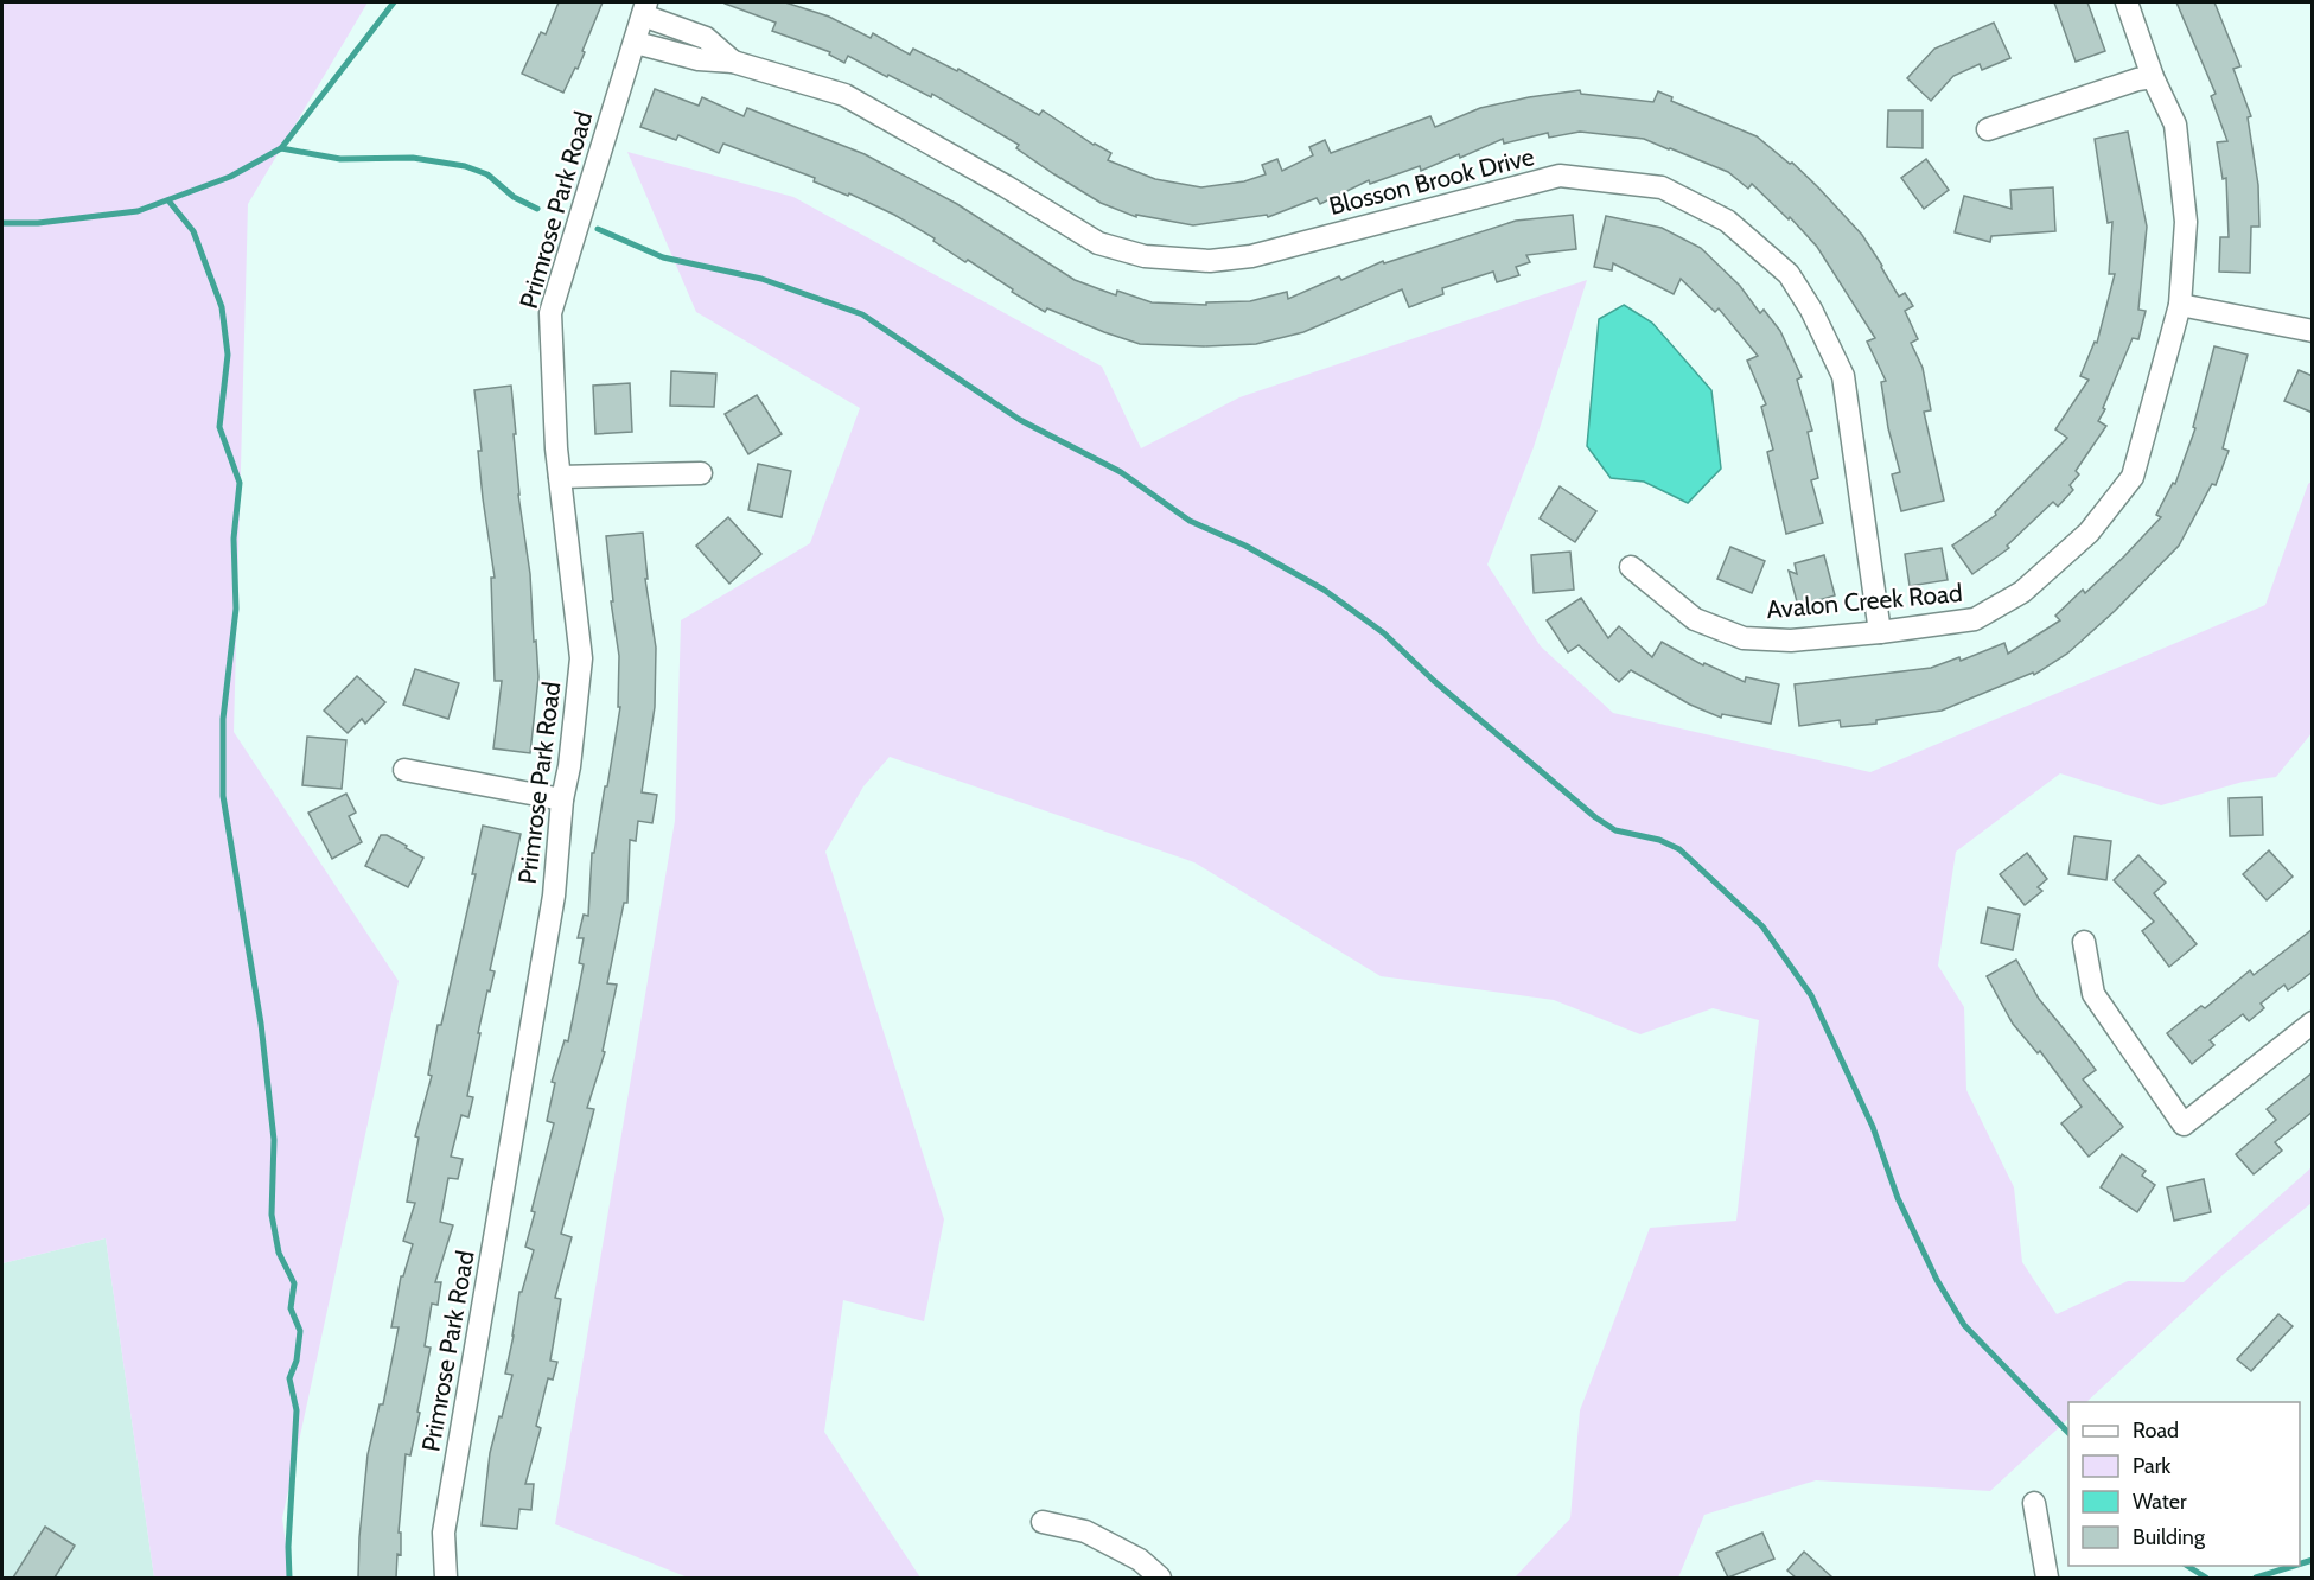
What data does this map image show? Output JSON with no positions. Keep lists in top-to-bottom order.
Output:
{
  "streets": {
    "street": ["Blosson Brook Drive", "Primrose Park Road", "Avalon Creek Road"]
  },
  "crossings": [
    ["Blosson Brook Drive", "Primrose Park Road"],
    ["Blosson Brook Drive", "Avalon Creek Road"]
  ],
  "legend": [
    "Road",
    "Park",
    "Water",
    "Building"
  ]
}
